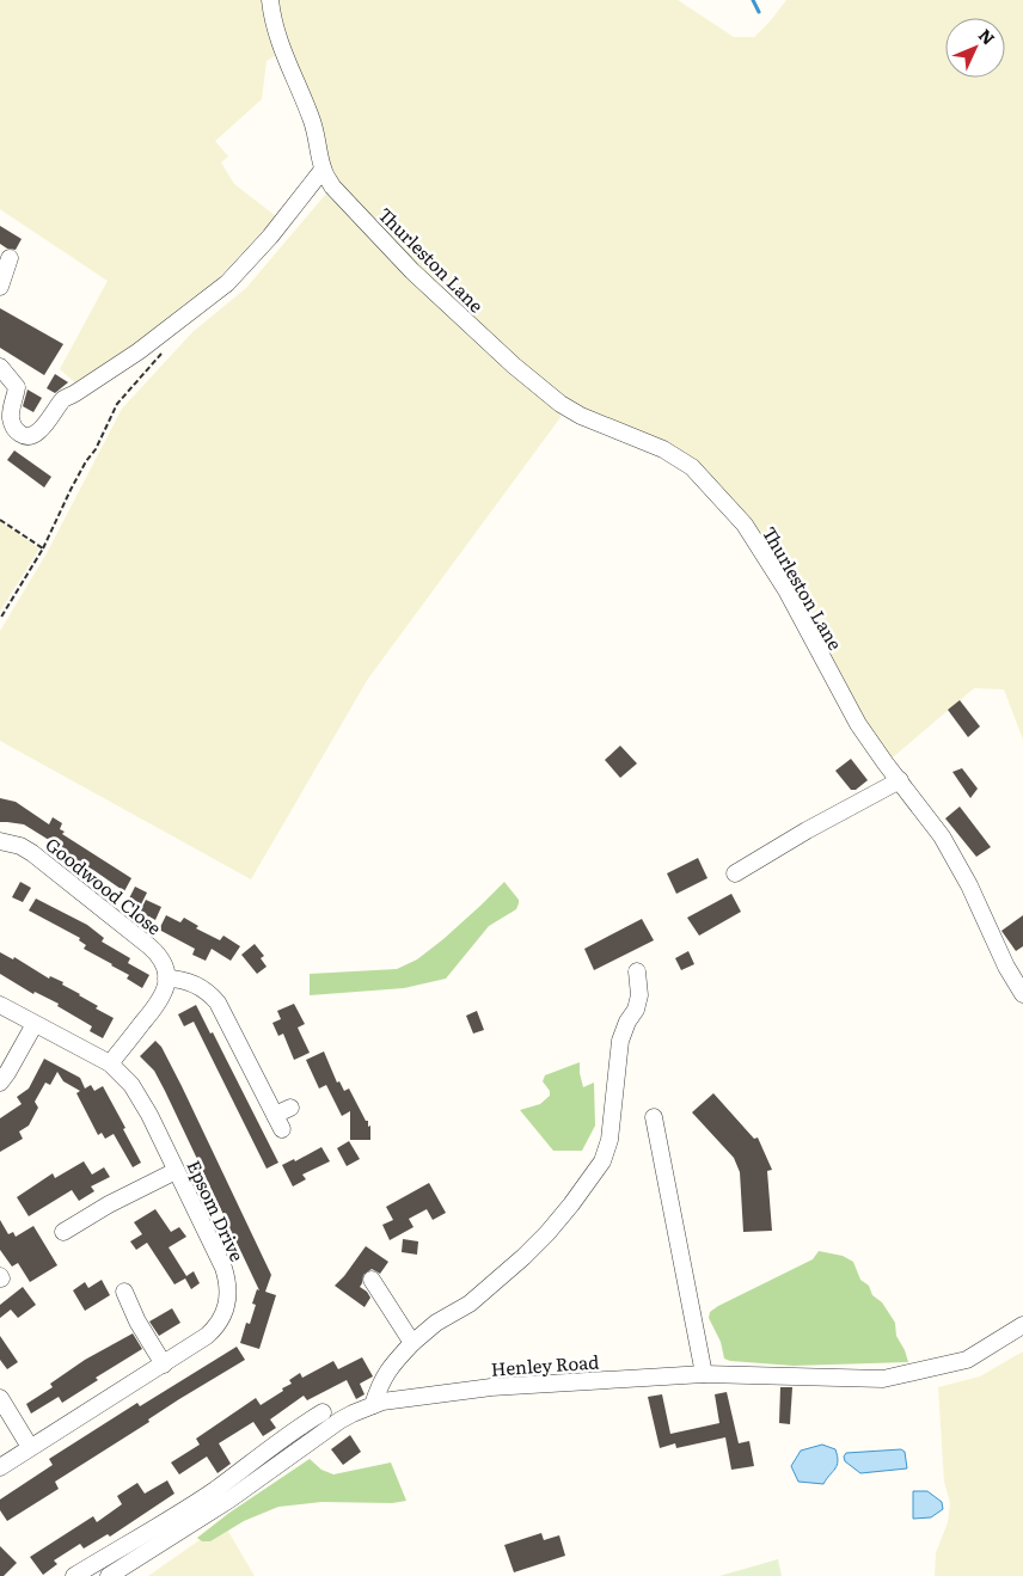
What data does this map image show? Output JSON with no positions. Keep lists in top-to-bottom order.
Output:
{
  "streets": {
    "street": [
      "Thurleston Lane",
      "Goodwood Close",
      "Epsom Drive",
      "Henley Road"
    ]
  },
  "north": "top right"
}
